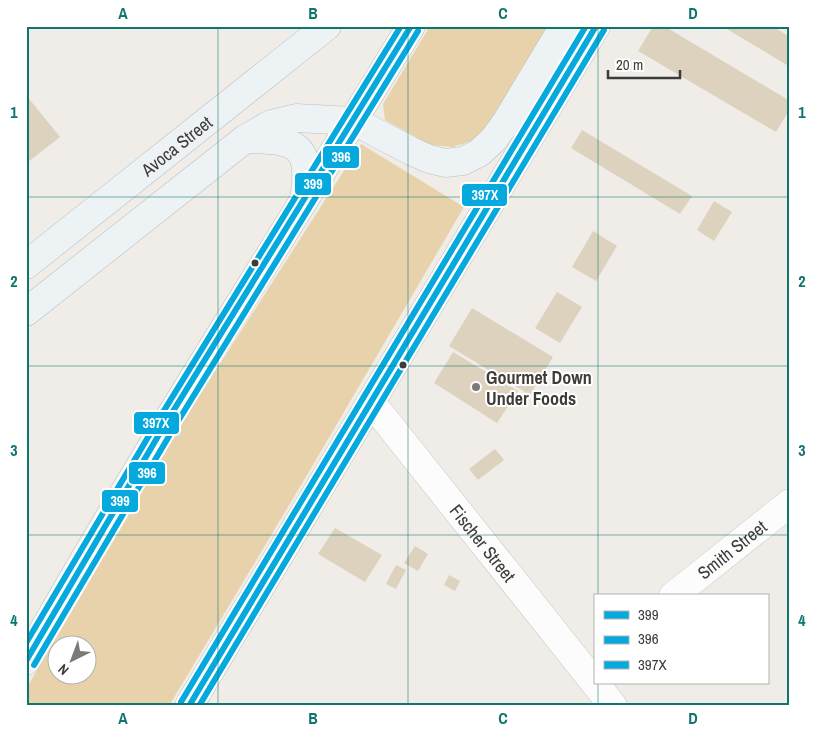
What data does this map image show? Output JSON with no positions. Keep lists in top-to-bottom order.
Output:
{
  "streets": {
    "main road": ["Avoca Street"],
    "street": ["Fischer Street", "Smith Street"]
  },
  "places": ["Gourmet Down Under Foods"],
  "lines": ["transit line 399", "transit line 397X", "transit line 396"],
  "legend": ["399", "396", "397X"],
  "scale_bar": "20 m",
  "north": "bottom left",
  "grid": {
    "columns": [
      "A",
      "B",
      "C",
      "D"
    ],
    "rows": [
      "1",
      "2",
      "3",
      "4"
    ]
  }
}
